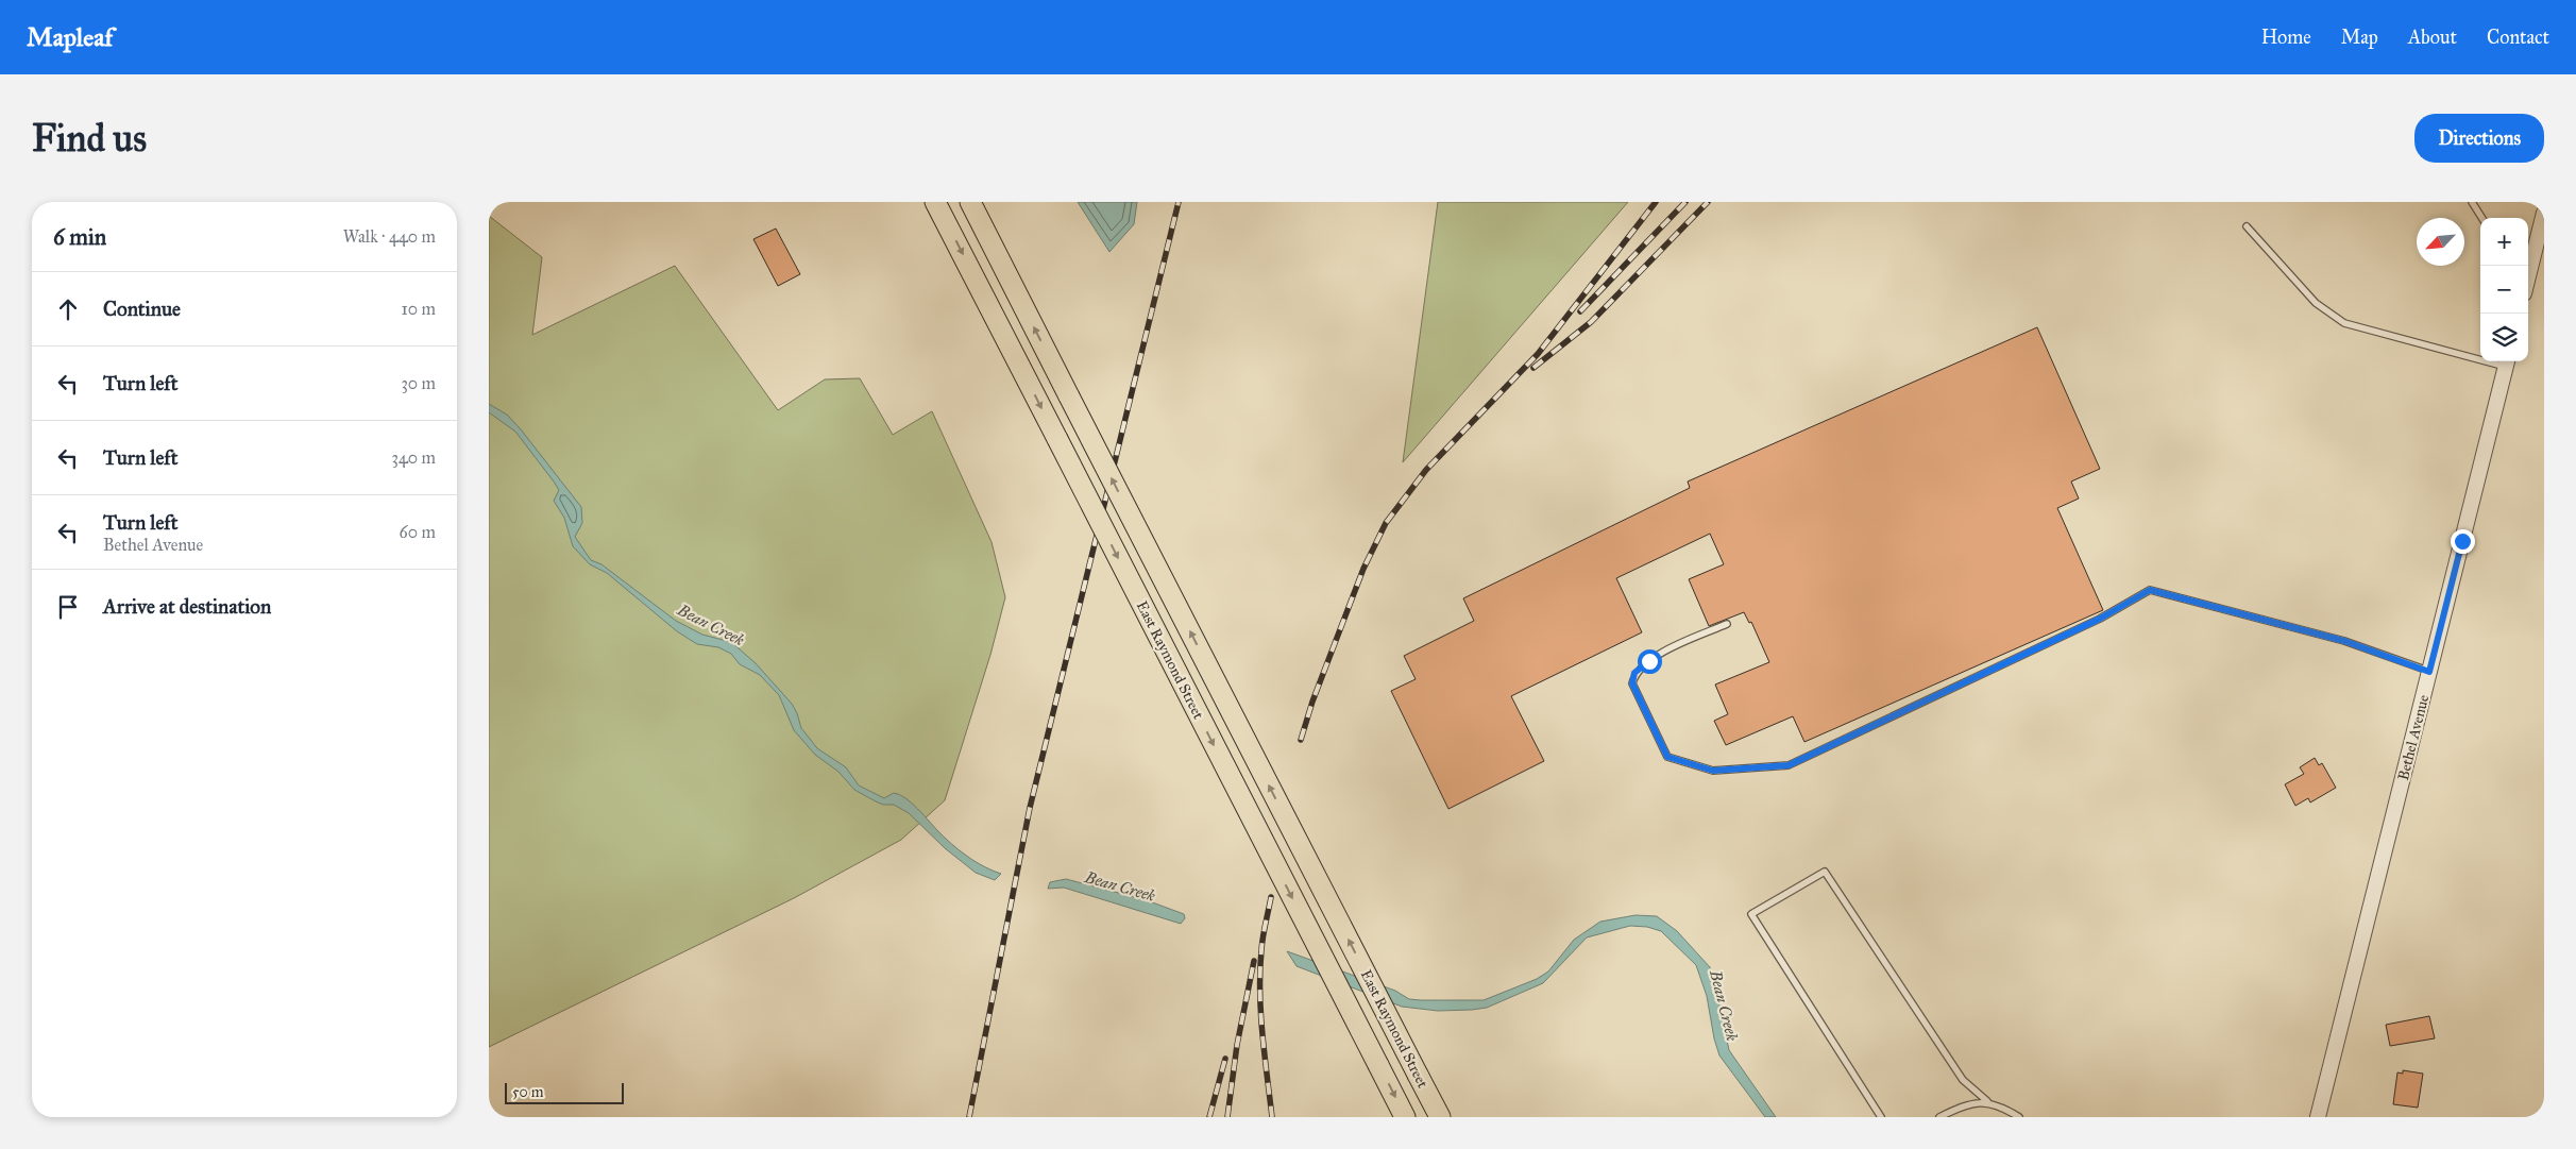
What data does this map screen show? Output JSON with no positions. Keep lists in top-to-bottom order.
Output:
{
  "streets": {
    "main road": ["East Raymond Street"],
    "street": ["Bethel Avenue"]
  },
  "water": ["Bean Creek"],
  "scale_bar": "50 m",
  "north": "bottom left",
  "page": {
    "header": "Mapleaf",
    "nav": [
      "Home",
      "Map",
      "About",
      "Contact"
    ],
    "buttons": "Directions",
    "title": "Find us",
    "heading": ["6 min", "Walk · 440 m"],
    "map_buttons": ["+", "−"],
    "list": [
      ["Continue", "10 m"],
      ["Turn left", "30 m"],
      ["Turn left", "340 m"],
      ["Turn left", "Bethel Avenue", "60 m"],
      "Arrive at destination"
    ],
    "scale": "50 m"
  }
}
